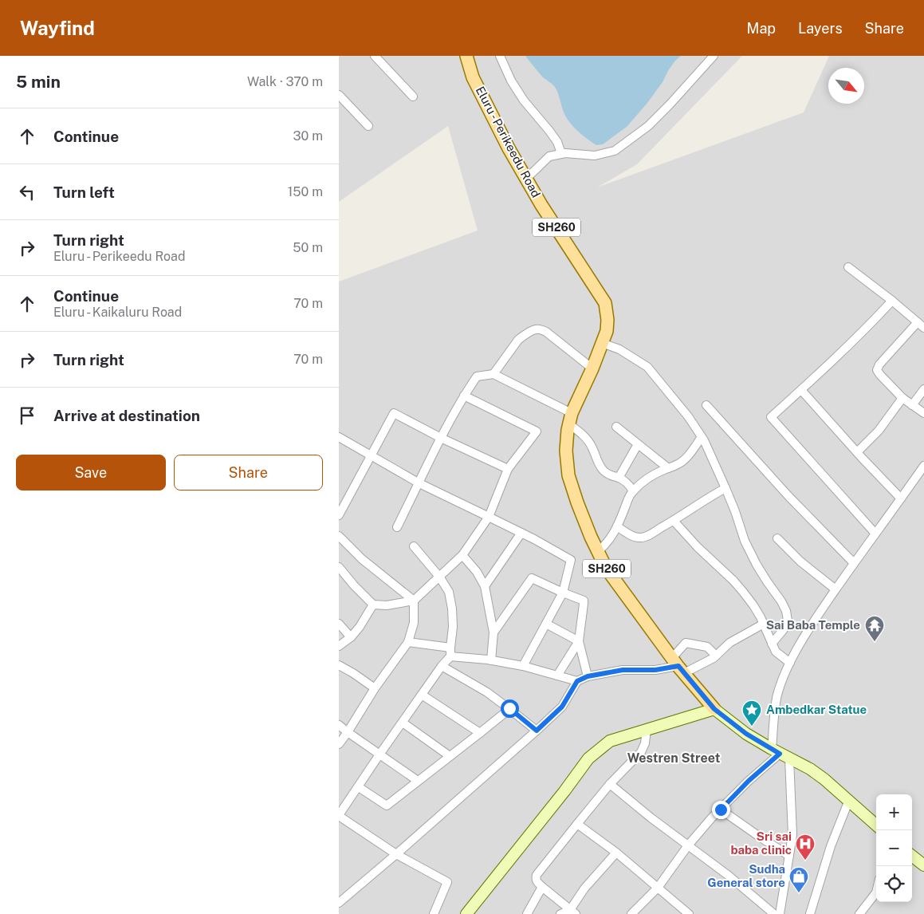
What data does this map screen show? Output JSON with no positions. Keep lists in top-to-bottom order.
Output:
{
  "streets": {
    "main road": ["Eluru - Perikeedu Road", "SH260"]
  },
  "districts": ["Westren Street"],
  "places": {
    "temple": ["Sai Baba Temple"],
    "place": ["Ambedkar Statue"],
    "hospital": ["Sri sai baba clinic"],
    "shop": ["Sudha General store"]
  },
  "north": "bottom right",
  "page": {
    "header": "Wayfind",
    "nav": ["Map", "Layers", "Share"],
    "heading": ["5 min", "Walk · 370 m"],
    "list": [
      ["Continue", "30 m"],
      ["Turn left", "150 m"],
      ["Turn right", "Eluru - Perikeedu Road", "50 m"],
      ["Continue", "Eluru - Kaikaluru Road", "70 m"],
      ["Turn right", "70 m"],
      "Arrive at destination"
    ],
    "buttons": ["Save", "Share"],
    "map_buttons": ["+", "−"]
  }
}
